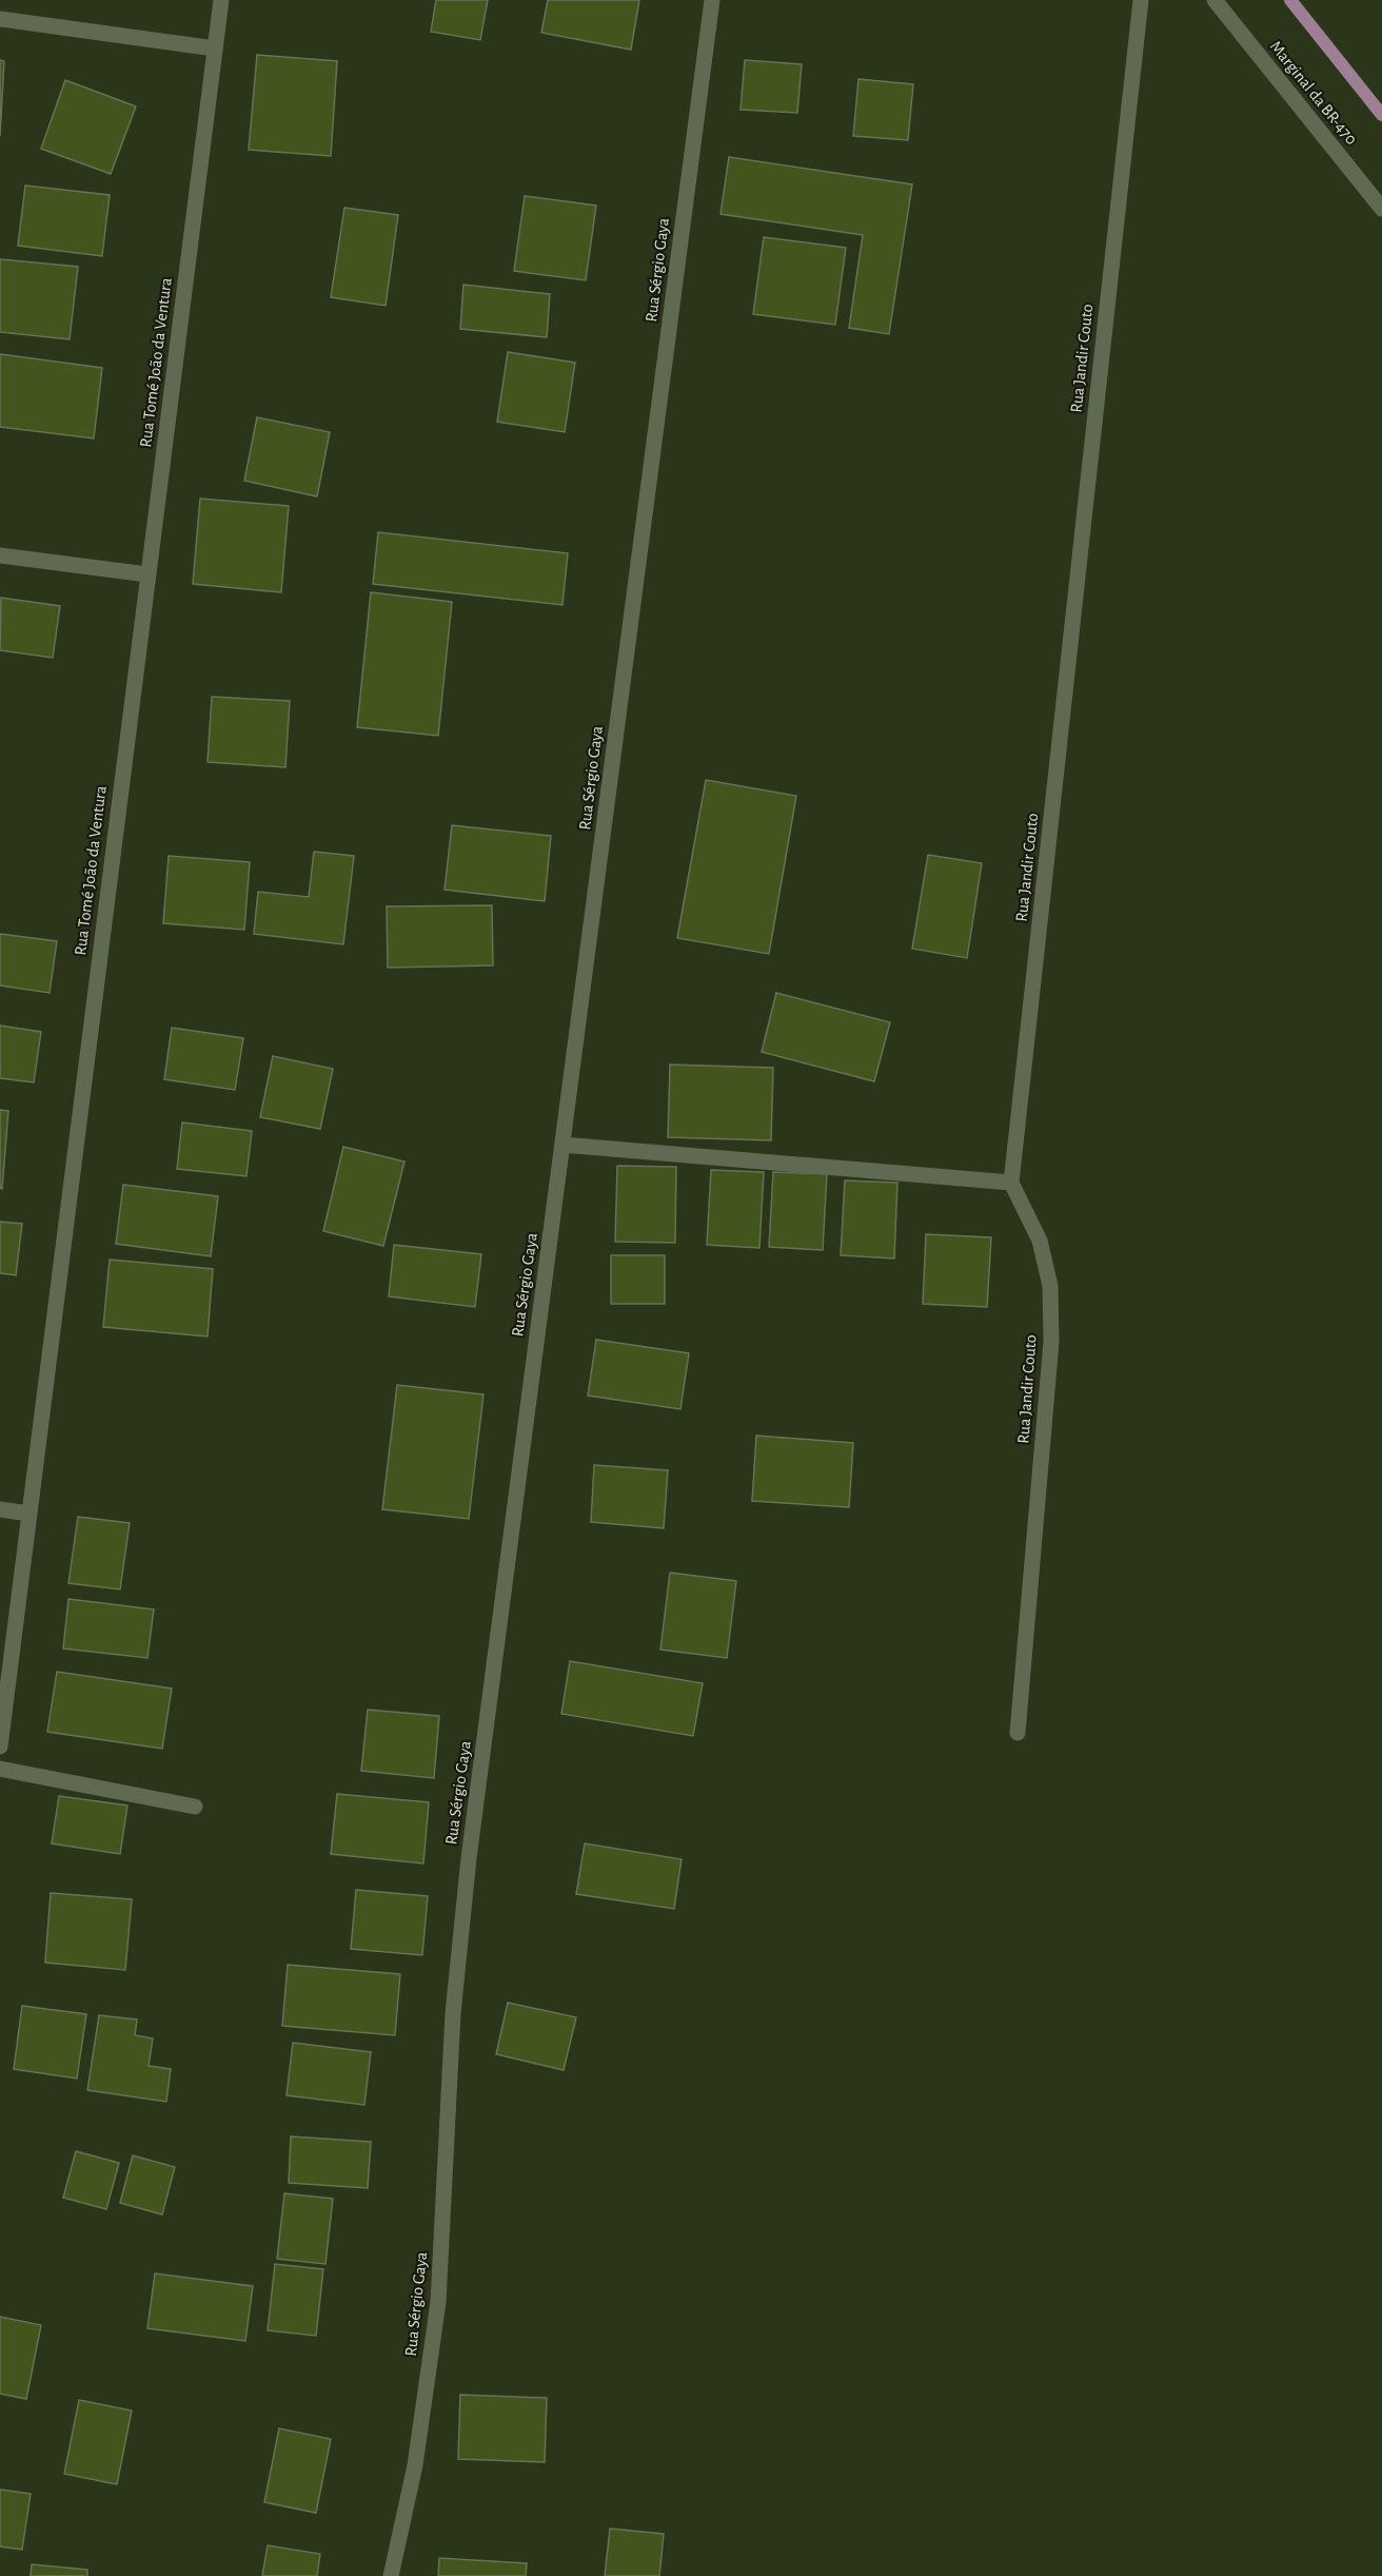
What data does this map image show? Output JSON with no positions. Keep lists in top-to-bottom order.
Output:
{
  "streets": {
    "street": [
      "Marginal da BR-470",
      "Rua Sérgio Gaya",
      "Rua Jandir Couto",
      "Rua Tomé João da Ventura"
    ]
  }
}
